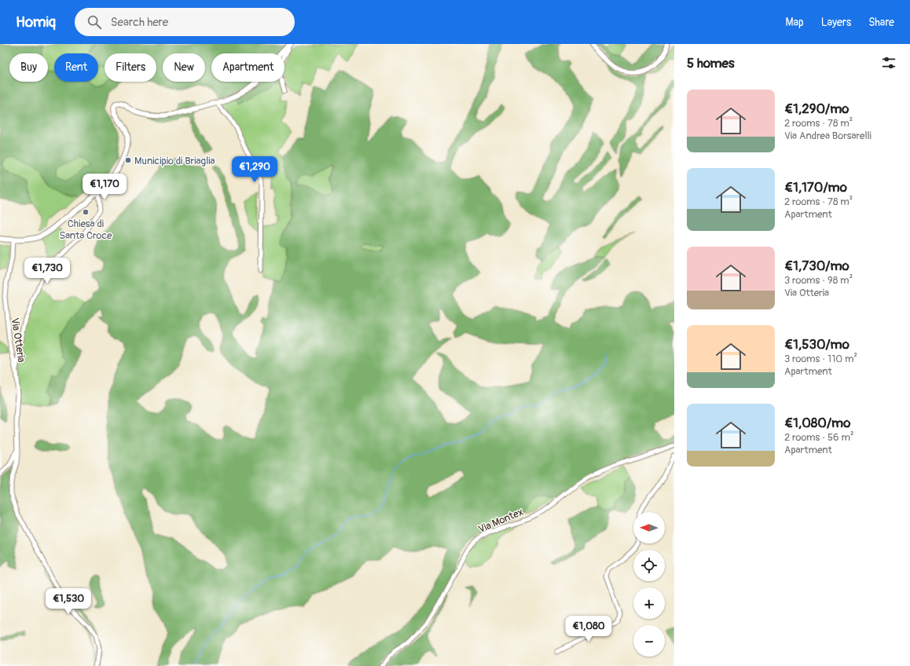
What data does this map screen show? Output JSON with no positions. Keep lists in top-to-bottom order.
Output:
{
  "streets": {
    "street": ["Via Otteria", "Via Montex"]
  },
  "places": ["Municipio di Briaglia", "Chiesa di Santa Croce"],
  "north": "left",
  "page": {
    "header": "Homiq",
    "search": "Search here",
    "nav": ["Map", "Layers", "Share"],
    "heading": "5 homes",
    "chip": [
      "Buy",
      "Rent",
      "Filters",
      "New",
      "Apartment"
    ],
    "list": [
      {
        "name": "€1,290/mo",
        "note": "2 rooms · 78 m² · Via Andrea Borsarelli"
      },
      {
        "name": "€1,170/mo",
        "note": "2 rooms · 78 m² · Apartment"
      },
      {
        "name": "€1,730/mo",
        "note": "3 rooms · 98 m² · Via Otteria"
      },
      {
        "name": "€1,530/mo",
        "note": "3 rooms · 110 m² · Apartment"
      },
      {
        "name": "€1,080/mo",
        "note": "2 rooms · 56 m² · Apartment"
      }
    ],
    "price": [
      "€1,290",
      "€1,170",
      "€1,730",
      "€1,530",
      "€1,080"
    ],
    "map_buttons": ["+", "−"]
  }
}
